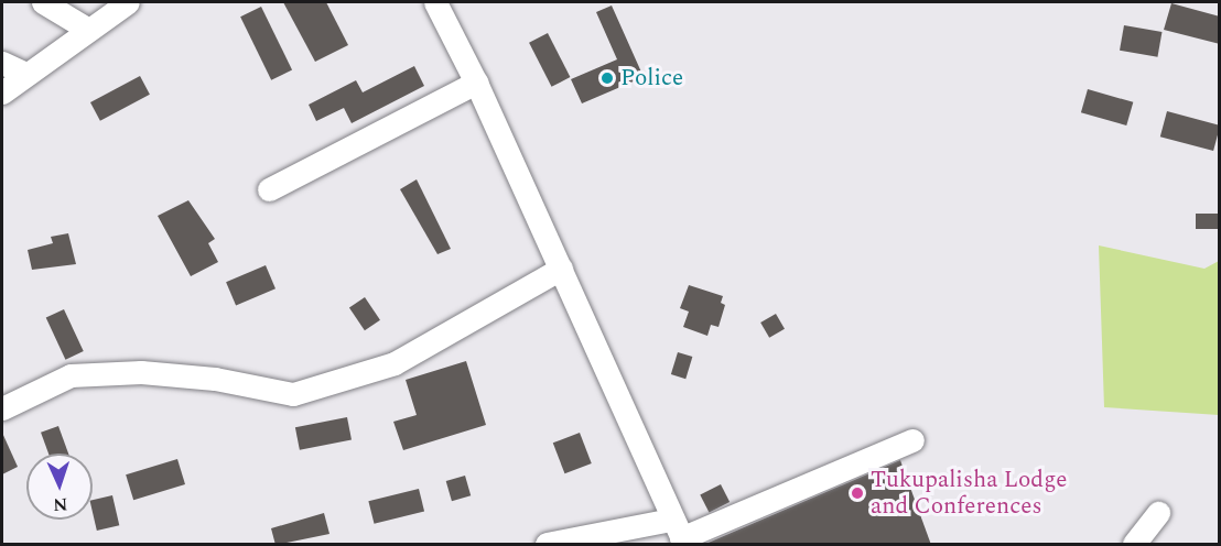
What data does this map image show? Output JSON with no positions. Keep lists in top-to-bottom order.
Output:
{
  "places": ["Police", "Tukupalisha Lodge and Conferences"],
  "north": "bottom"
}
